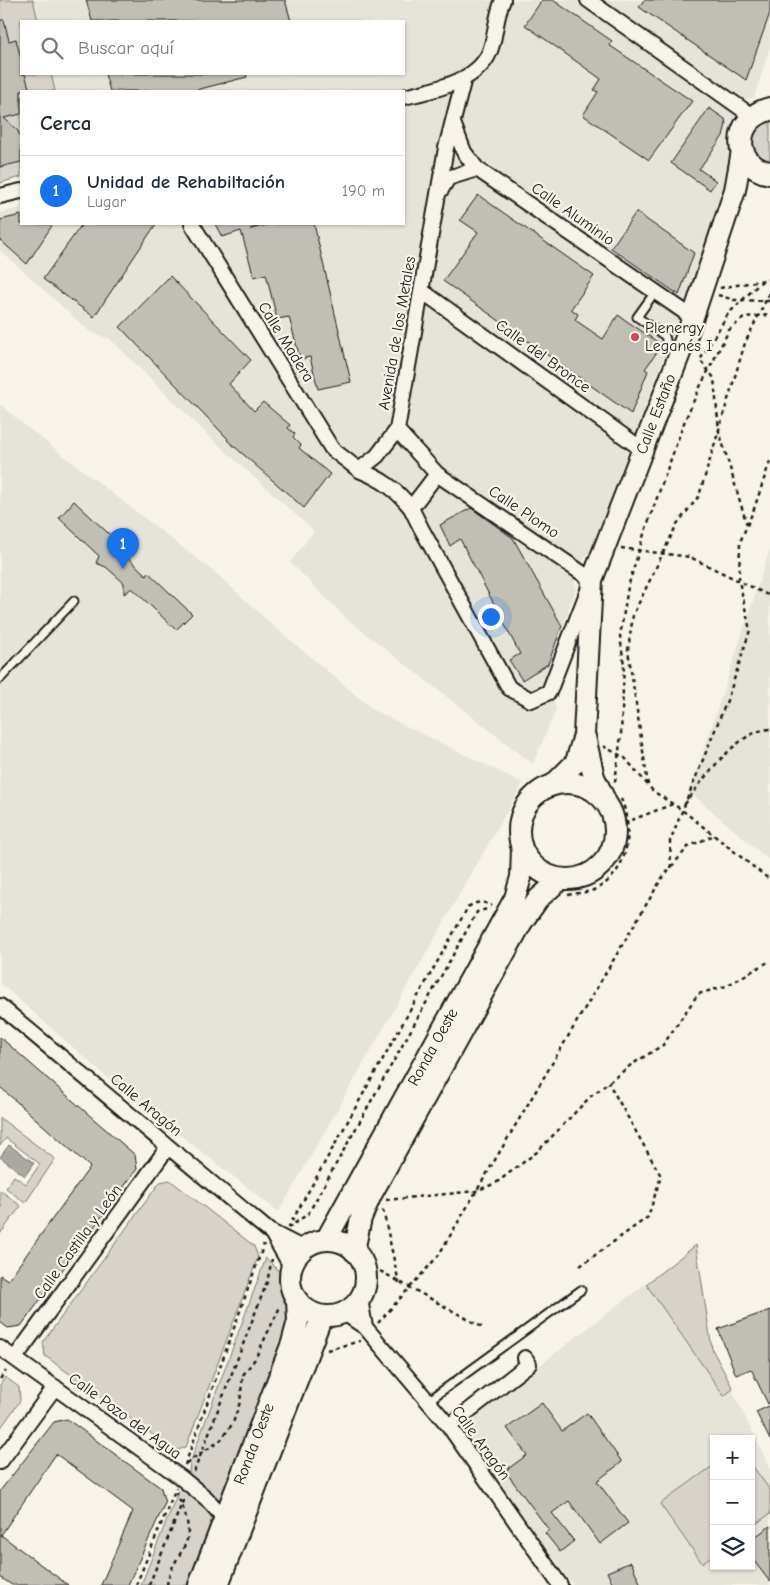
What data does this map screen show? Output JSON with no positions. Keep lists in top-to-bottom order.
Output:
{
  "streets": {
    "main road": ["Calle Estaño", "Ronda Oeste"],
    "street": [
      "Calle Aluminio",
      "Avenida de los Metales",
      "Calle Madera",
      "Calle del Bronce",
      "Calle Plomo",
      "Calle Aragón",
      "Calle Castilla y León",
      "Calle Pozo del Agua"
    ]
  },
  "crossings": [
    ["Calle Aluminio", "Avenida de los Metales"],
    ["Calle Aluminio", "Calle Estaño"],
    ["Avenida de los Metales", "Calle del Bronce"],
    ["Avenida de los Metales", "Calle Plomo"],
    ["Calle Madera", "Calle Estaño"],
    ["Calle del Bronce", "Calle Estaño"],
    ["Calle Estaño", "Calle Plomo"],
    ["Calle Estaño", "Ronda Oeste"],
    ["Ronda Oeste", "Calle Aragón"],
    ["Ronda Oeste", "Calle Pozo del Agua"],
    ["Calle Aragón", "Calle Castilla y León"],
    ["Calle Castilla y León", "Calle Pozo del Agua"]
  ],
  "places": ["Plenergy Leganés I"],
  "page": {
    "search": "Buscar aquí",
    "heading": "Cerca",
    "list": [
      {
        "mark": "1",
        "name": "Unidad de Rehabiltación",
        "note": "Lugar",
        "value": "190 m"
      }
    ],
    "pins": "1",
    "map_buttons": ["+", "−"]
  }
}
